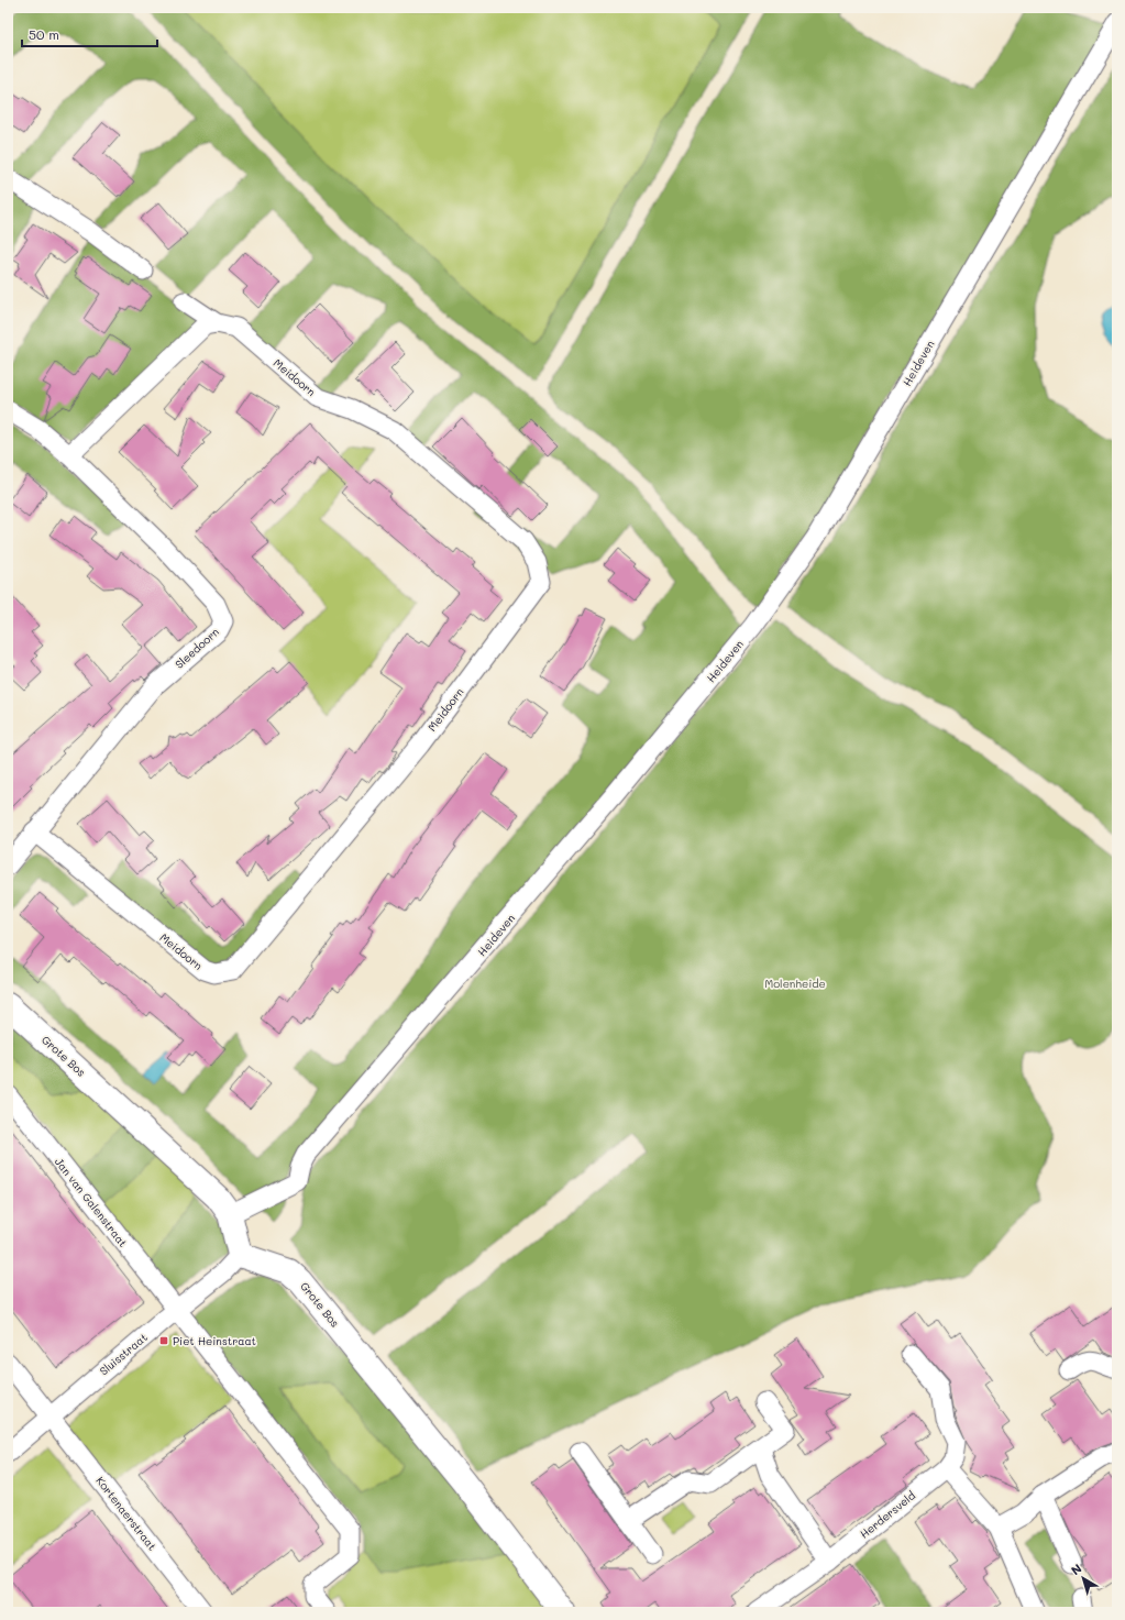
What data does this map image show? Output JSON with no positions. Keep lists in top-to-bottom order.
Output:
{
  "streets": {
    "street": [
      "Heideven",
      "Meidoorn",
      "Sleedoorn",
      "Grote Bos",
      "Jan van Galenstraat",
      "Sluisstraat",
      "Kortenaerstraat",
      "Herdersveld"
    ]
  },
  "crossings": [
    ["Heideven", "Grote Bos"],
    ["Meidoorn", "Sleedoorn"],
    ["Grote Bos", "Sluisstraat"],
    ["Jan van Galenstraat", "Sluisstraat"],
    ["Sluisstraat", "Kortenaerstraat"]
  ],
  "parks": ["Molenheide"],
  "places": {
    "transit": ["Piet Heinstraat"]
  },
  "scale_bar": "50 m",
  "north": "top left"
}
